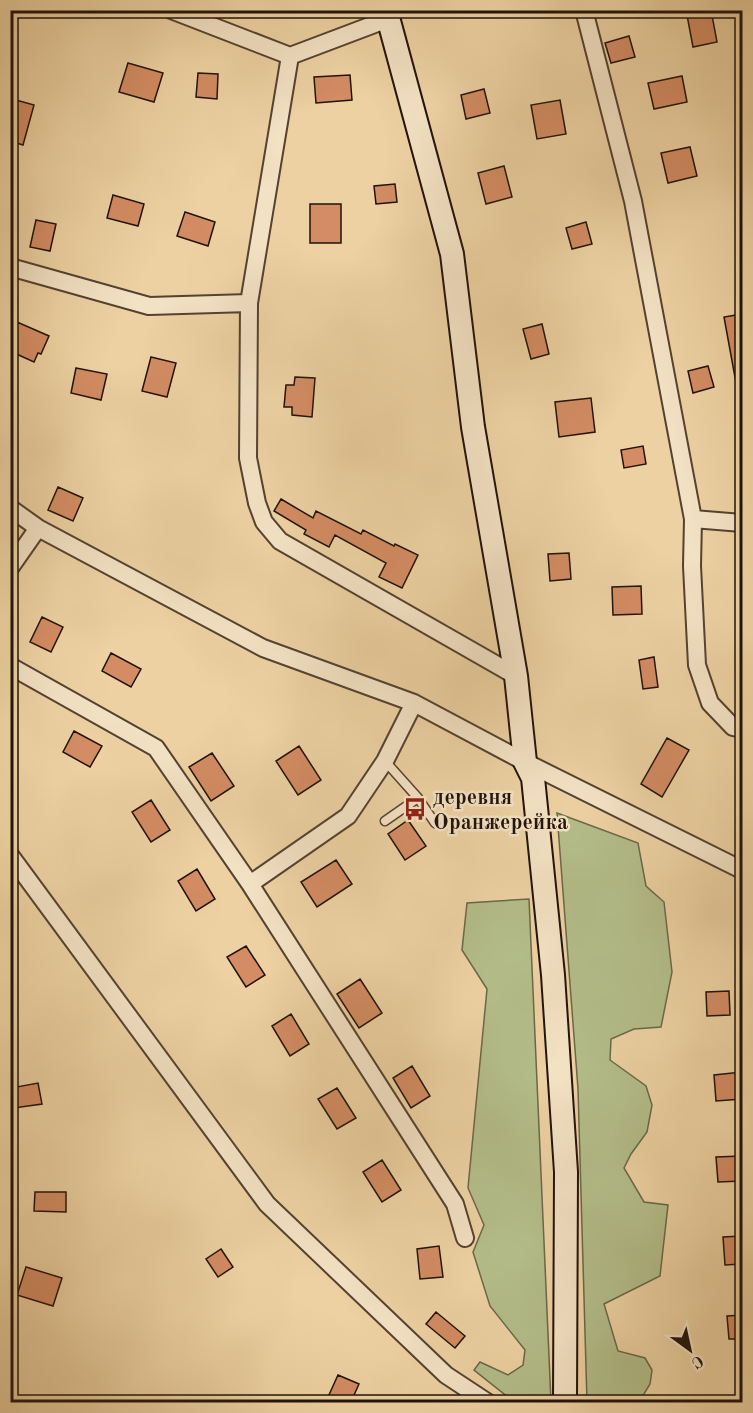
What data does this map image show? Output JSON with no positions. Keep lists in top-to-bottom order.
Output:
{
  "places": {
    "bus stop": ["деревня Оранжерейка"]
  },
  "north": "bottom right"
}
